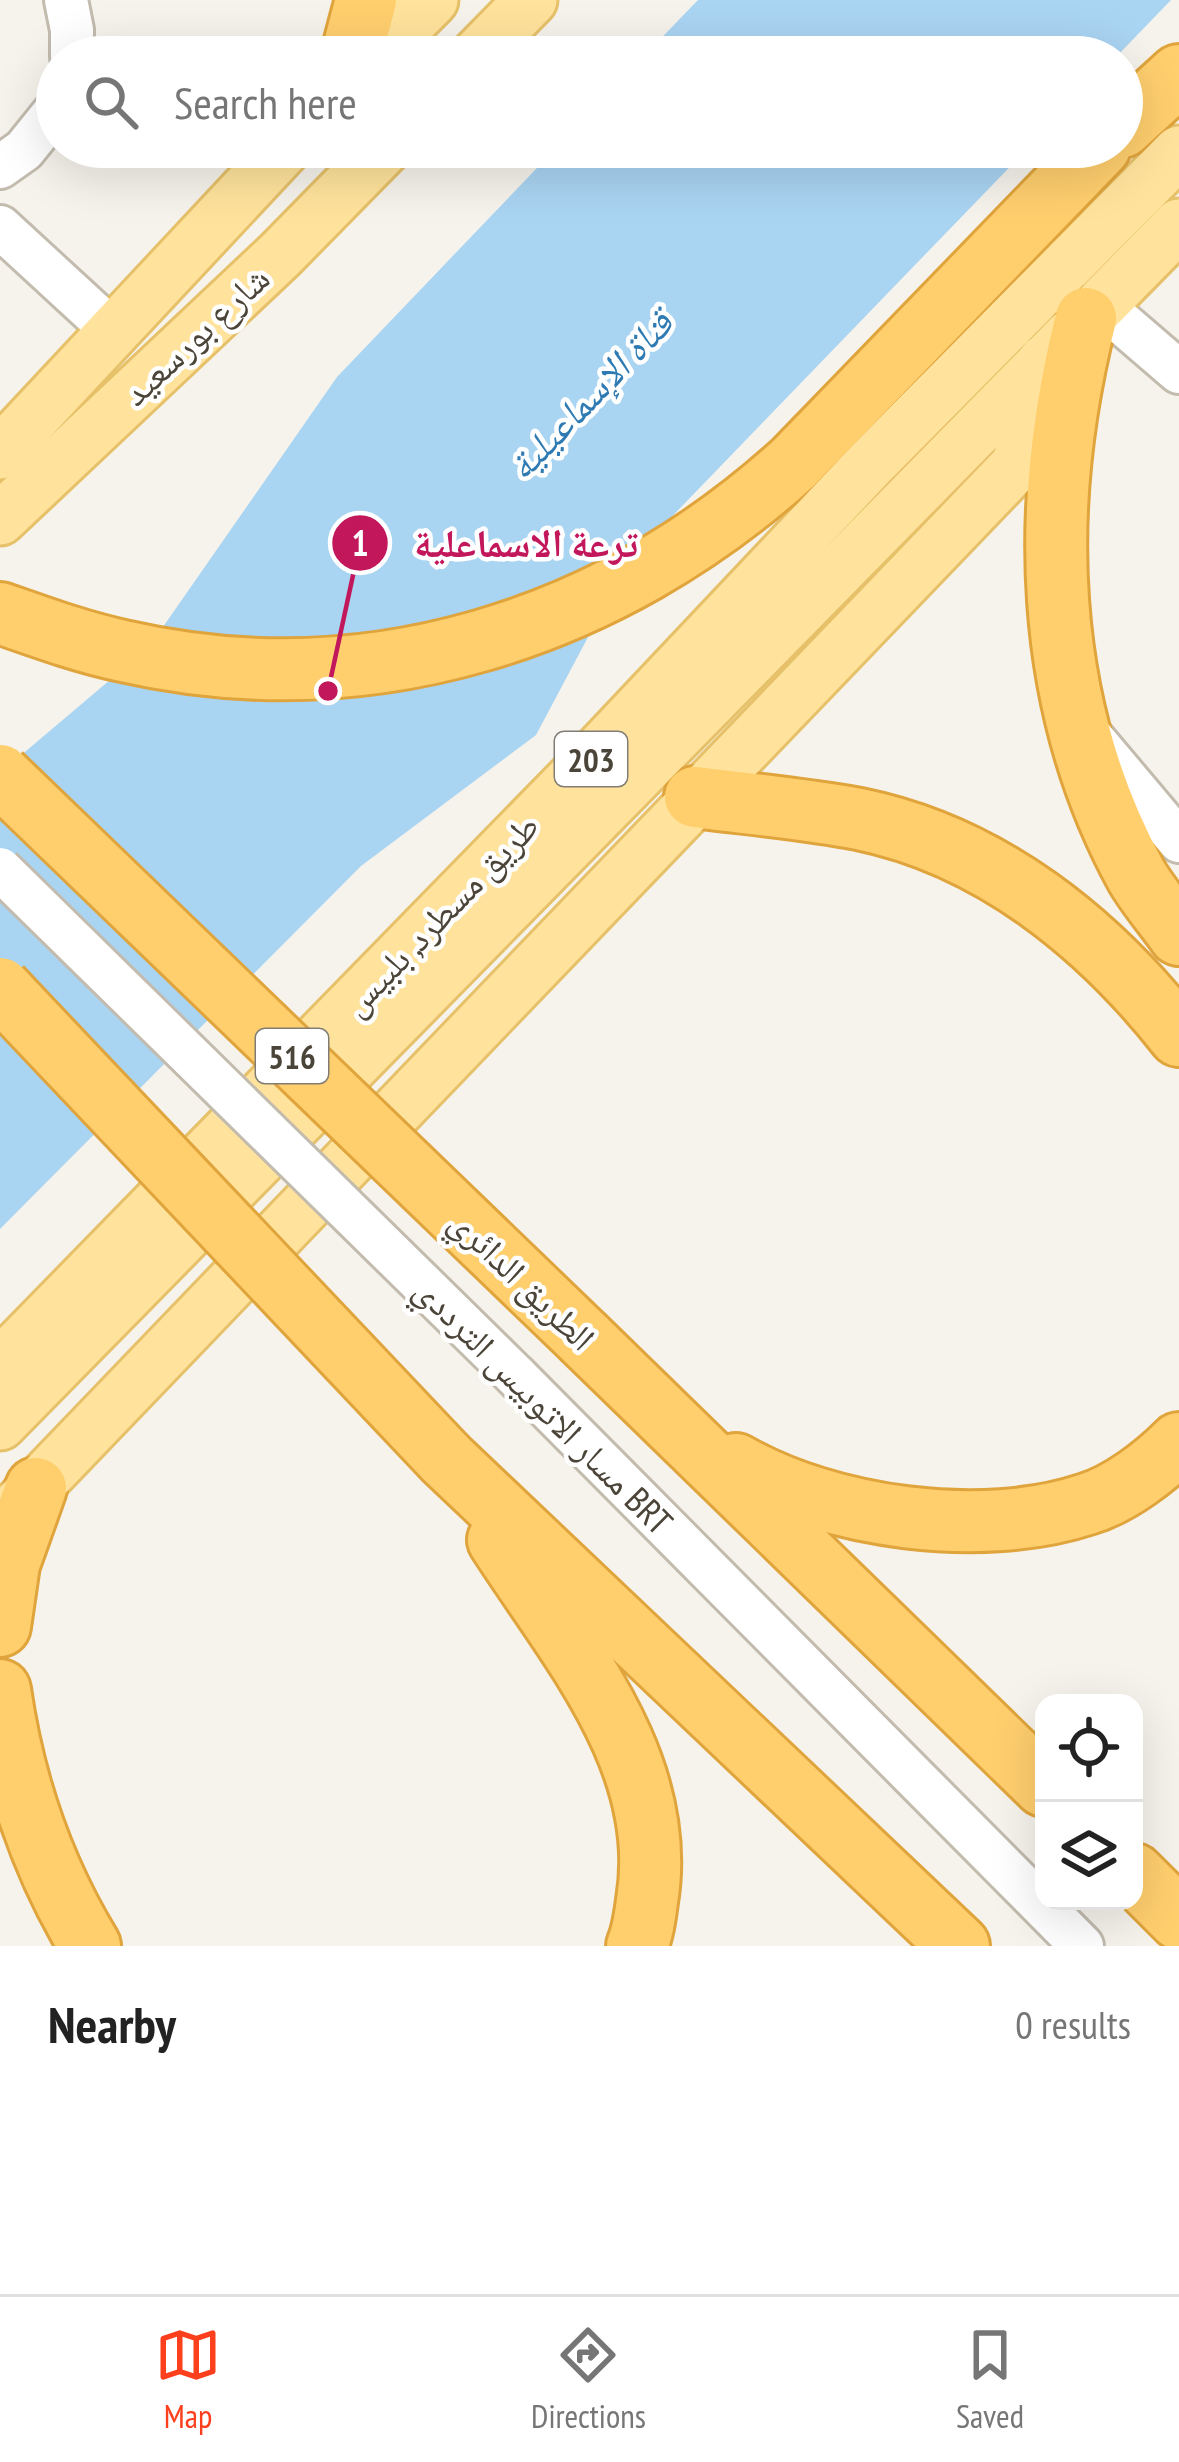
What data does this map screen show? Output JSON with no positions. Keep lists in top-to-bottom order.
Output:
{
  "streets": {
    "highway": ["516", "الطريق الدائري"],
    "main road": ["شارع بورسعيد", "203", "طريق مسطرد, بلبيس"],
    "street": ["مسار الاتوبيس الترددي BRT"]
  },
  "water": ["قناة الإسماعيلية"],
  "places": ["ترعة الاسماعلية"],
  "page": {
    "search": "Search here",
    "heading": ["Nearby", "0 results"],
    "nav": ["Map", "Directions", "Saved"]
  }
}
